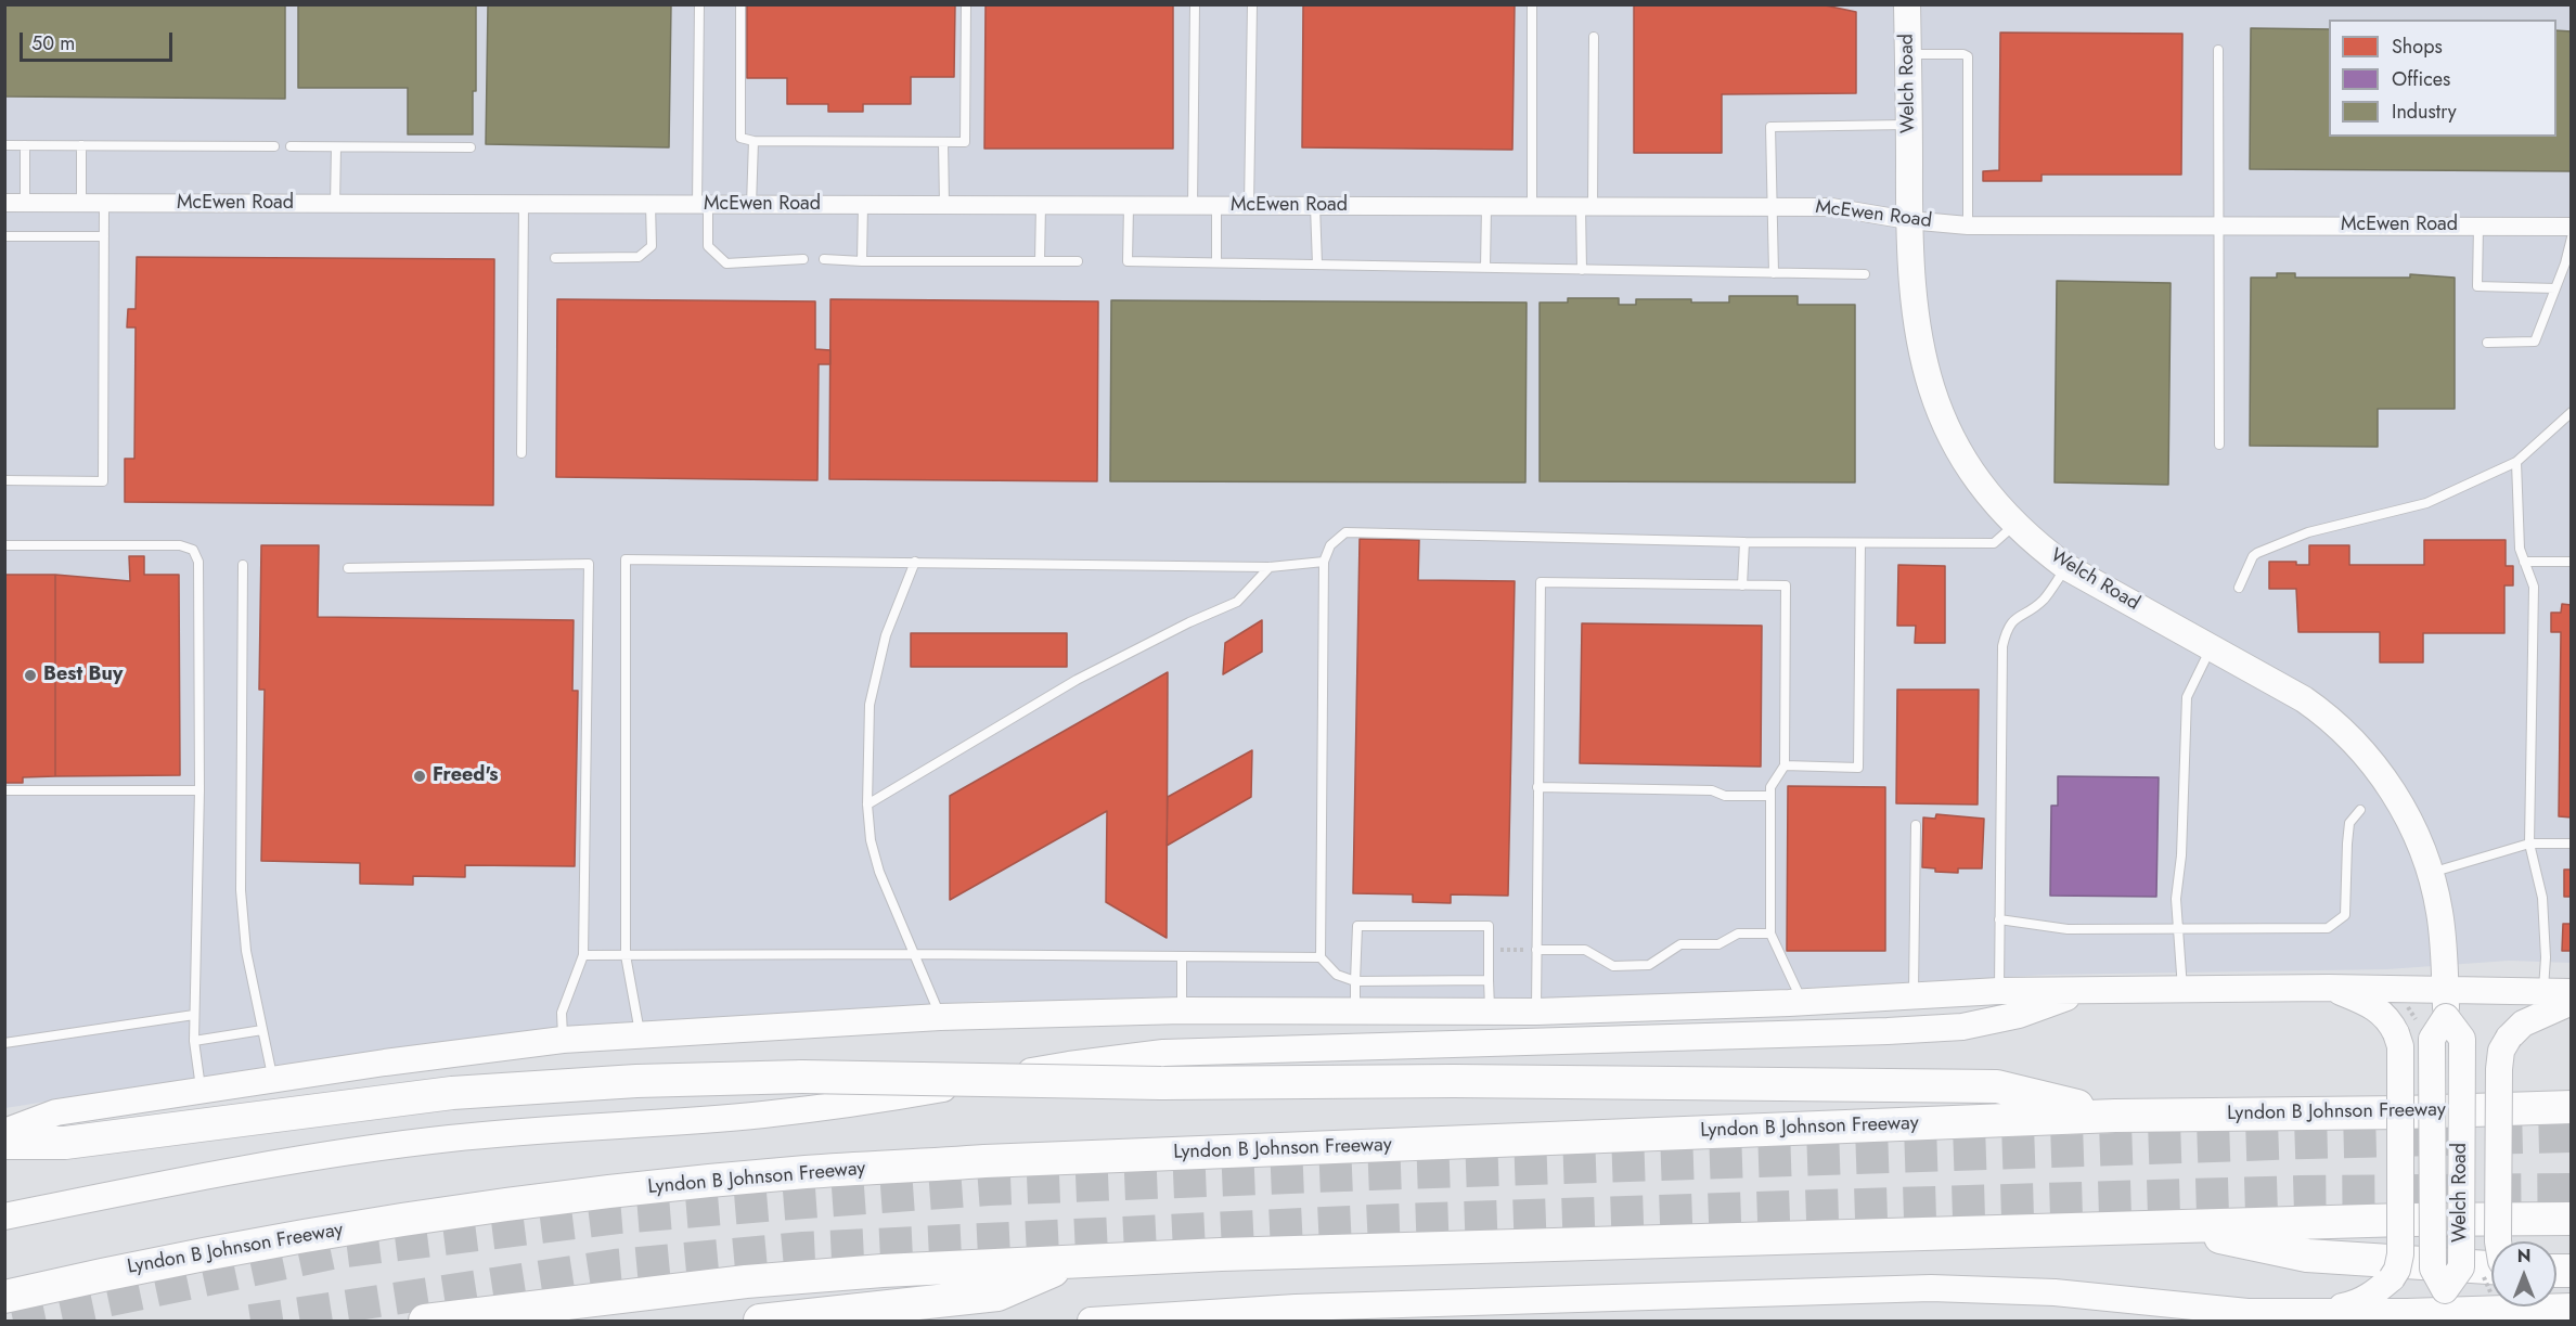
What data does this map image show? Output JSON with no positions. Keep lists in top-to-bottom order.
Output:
{
  "streets": {
    "highway": ["Lyndon B Johnson Freeway"],
    "main road": ["Welch Road"],
    "street": ["McEwen Road"]
  },
  "crossings": [
    ["Welch Road", "McEwen Road"]
  ],
  "places": ["Best Buy", "Freed's"],
  "legend": ["Shops", "Offices", "Industry"],
  "scale_bar": "50 m",
  "north": "top"
}
